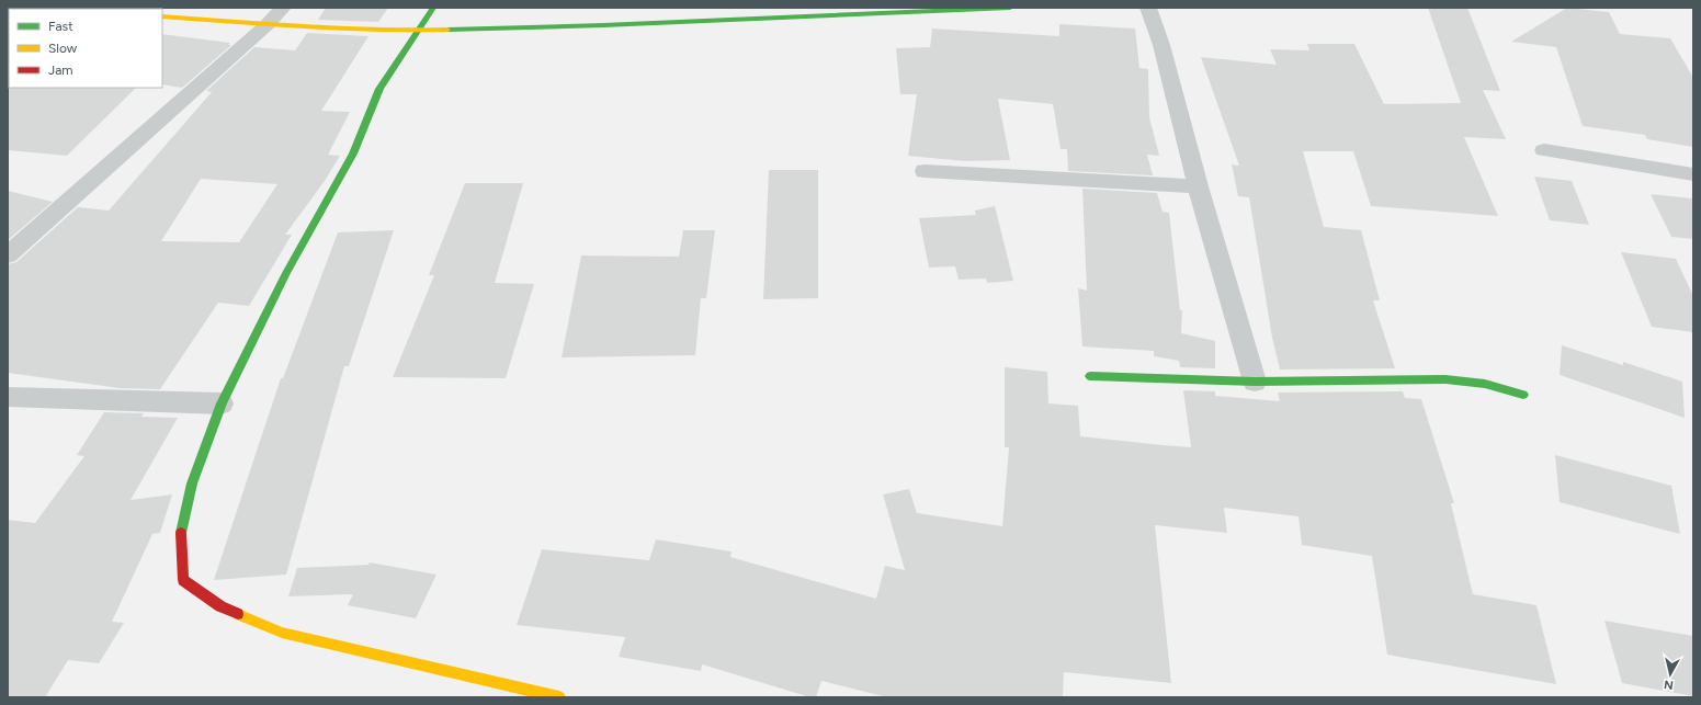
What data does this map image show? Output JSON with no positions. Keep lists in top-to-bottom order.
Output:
{
  "legend": ["Fast", "Slow", "Jam"],
  "north": "bottom"
}
